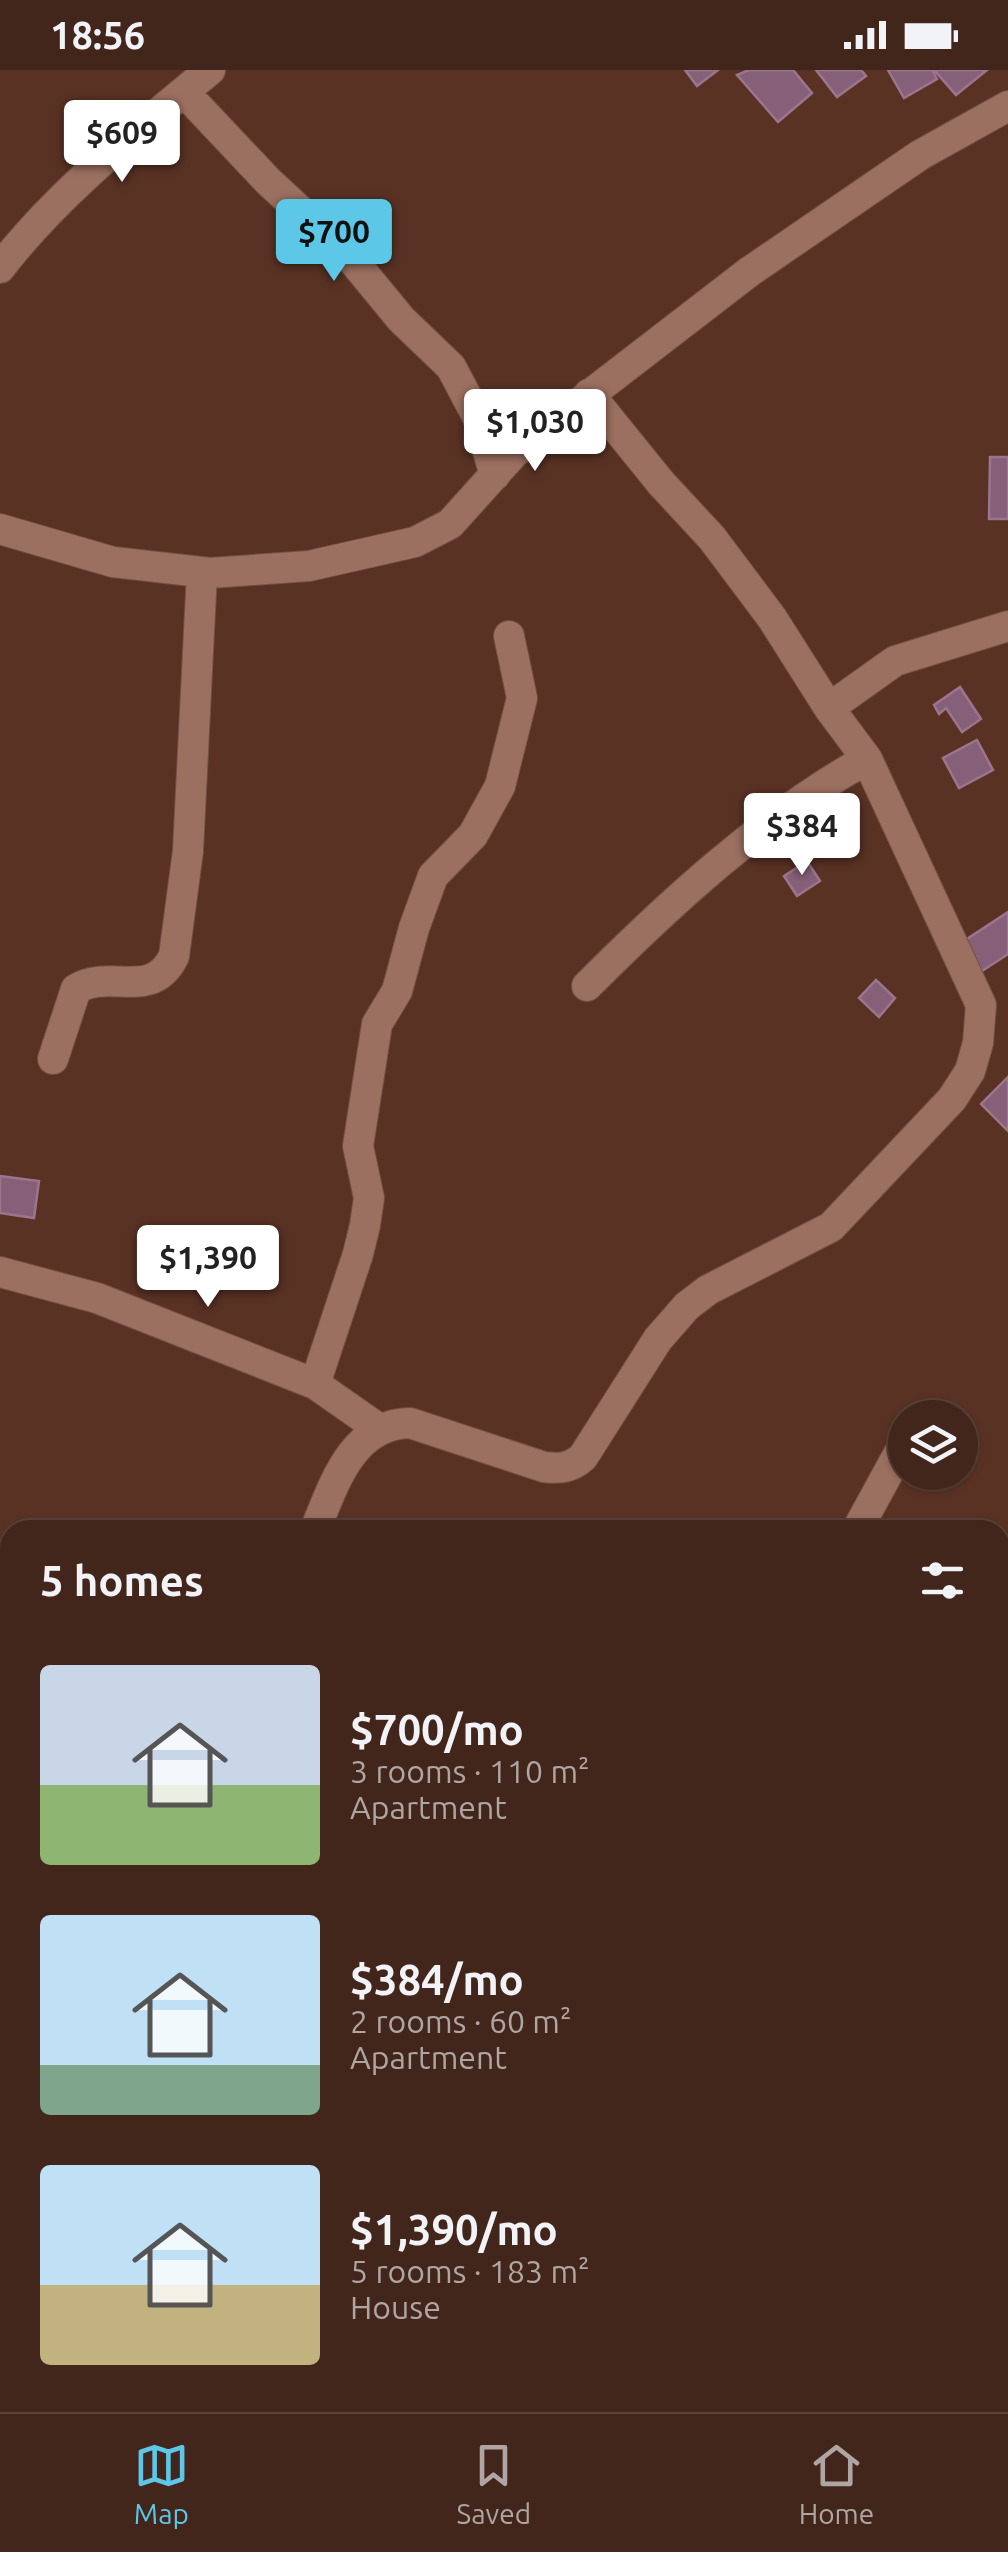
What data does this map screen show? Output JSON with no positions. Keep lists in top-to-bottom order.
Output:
{
  "page": {
    "status": "18:56",
    "price": [
      "$609",
      "$700",
      "$1,030",
      "$384",
      "$1,390"
    ],
    "heading": "5 homes",
    "list": [
      {
        "name": "$700/mo",
        "note": "3 rooms · 110 m² · Apartment"
      },
      {
        "name": "$384/mo",
        "note": "2 rooms · 60 m² · Apartment"
      },
      {
        "name": "$1,390/mo",
        "note": "5 rooms · 183 m² · House"
      }
    ],
    "tabs": ["Map", "Saved", "Home"]
  }
}
